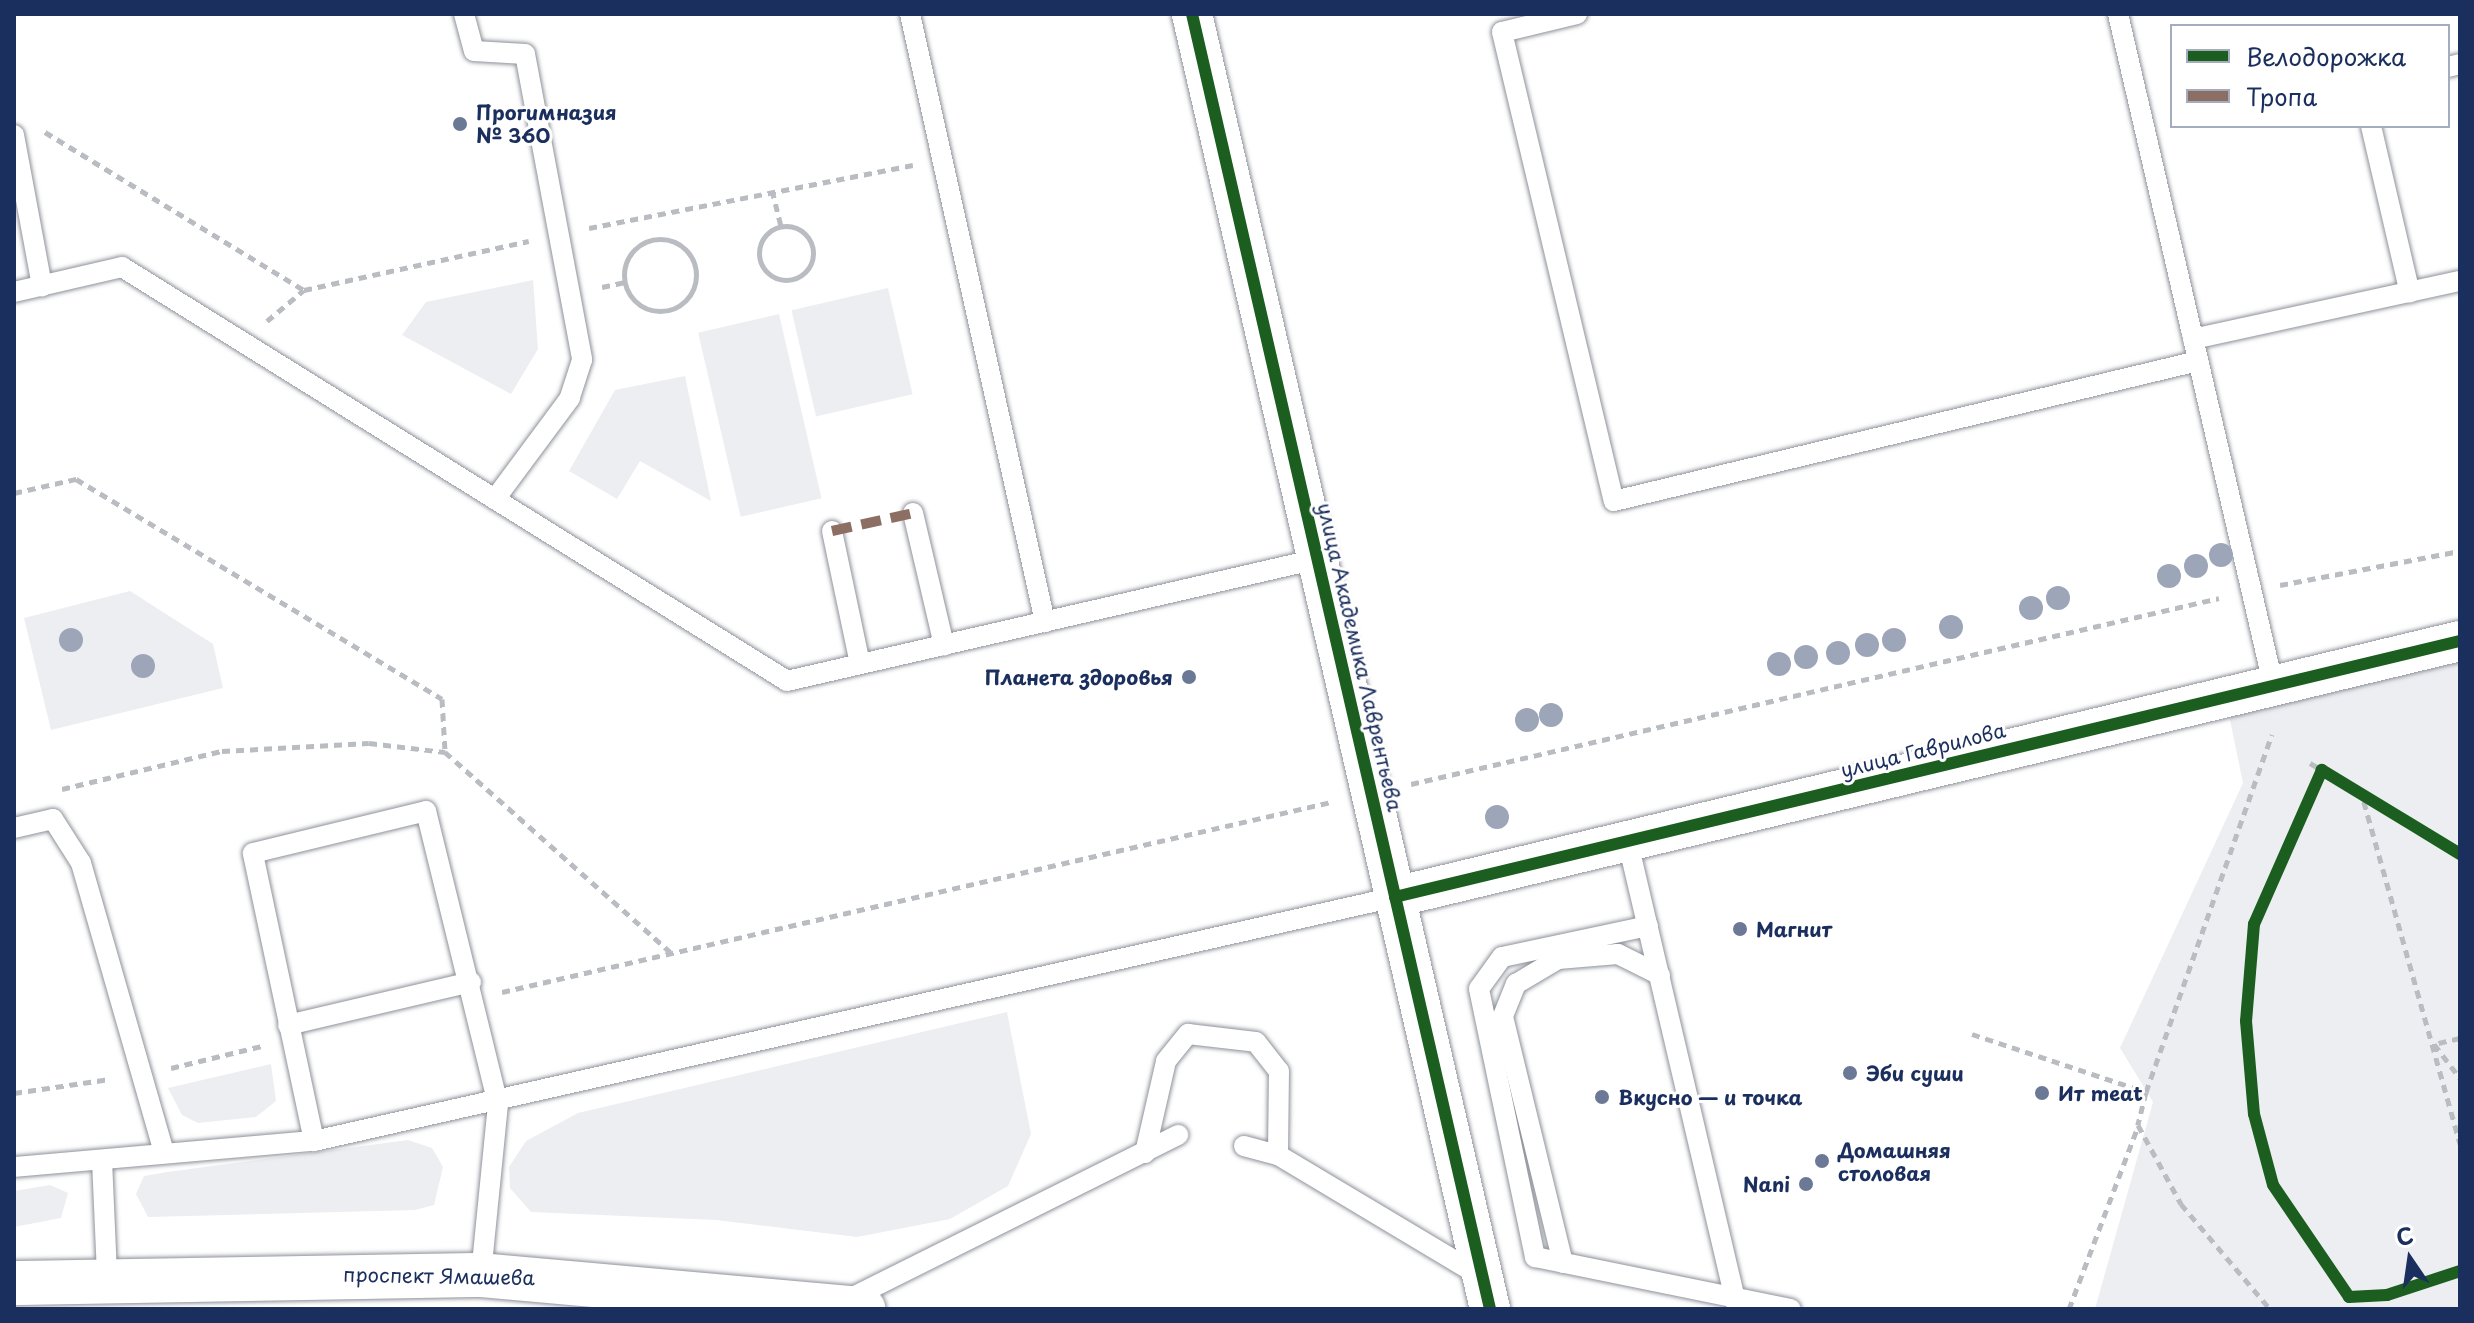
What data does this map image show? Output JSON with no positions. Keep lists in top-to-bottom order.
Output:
{
  "streets": {
    "main road": ["проспект Ямашева"],
    "street": ["улица Академика Лаврентьева", "улица Гаврилова"]
  },
  "crossings": [
    ["улица Академика Лаврентьева", "улица Гаврилова"]
  ],
  "places": [
    "Прогимназия № 360",
    "Планета здоровья",
    "Магнит",
    "Эби суши",
    "Ит meat",
    "Вкусно — и точка",
    "Домашняя столовая",
    "Nani"
  ],
  "legend": ["Велодорожка", "Тропа"],
  "north": "top"
}
